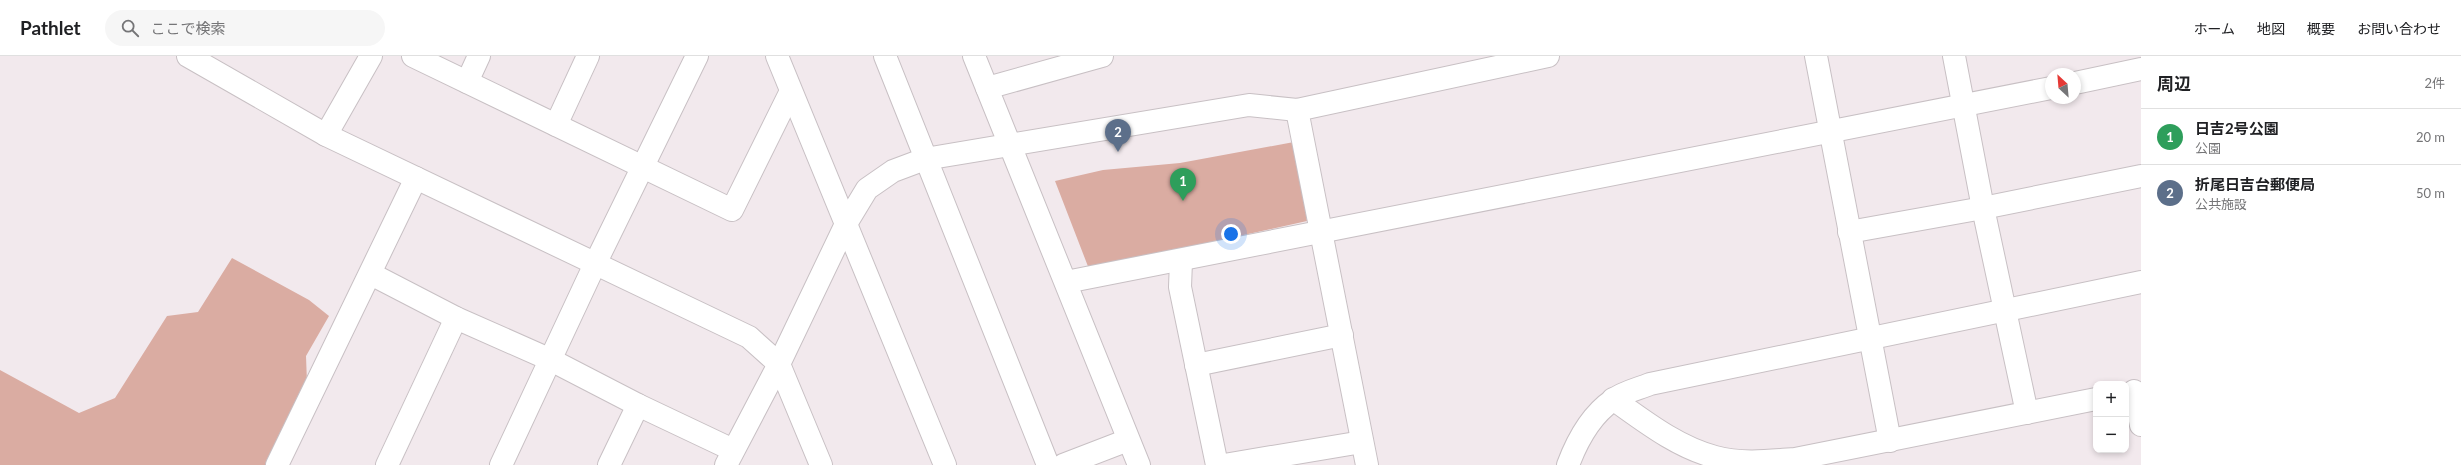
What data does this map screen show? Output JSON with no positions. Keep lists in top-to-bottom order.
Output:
{
  "north": "top left",
  "page": {
    "header": "Pathlet",
    "search": "ここで検索",
    "nav": [
      "ホーム",
      "地図",
      "概要",
      "お問い合わせ"
    ],
    "heading": ["周辺", "2件"],
    "list": [
      {
        "mark": "1",
        "name": "日吉2号公園",
        "note": "公園",
        "value": "20 m"
      },
      {
        "mark": "2",
        "name": "折尾日吉台郵便局",
        "note": "公共施設",
        "value": "50 m"
      }
    ],
    "pins": ["2", "1"],
    "map_buttons": ["+", "−"]
  }
}
